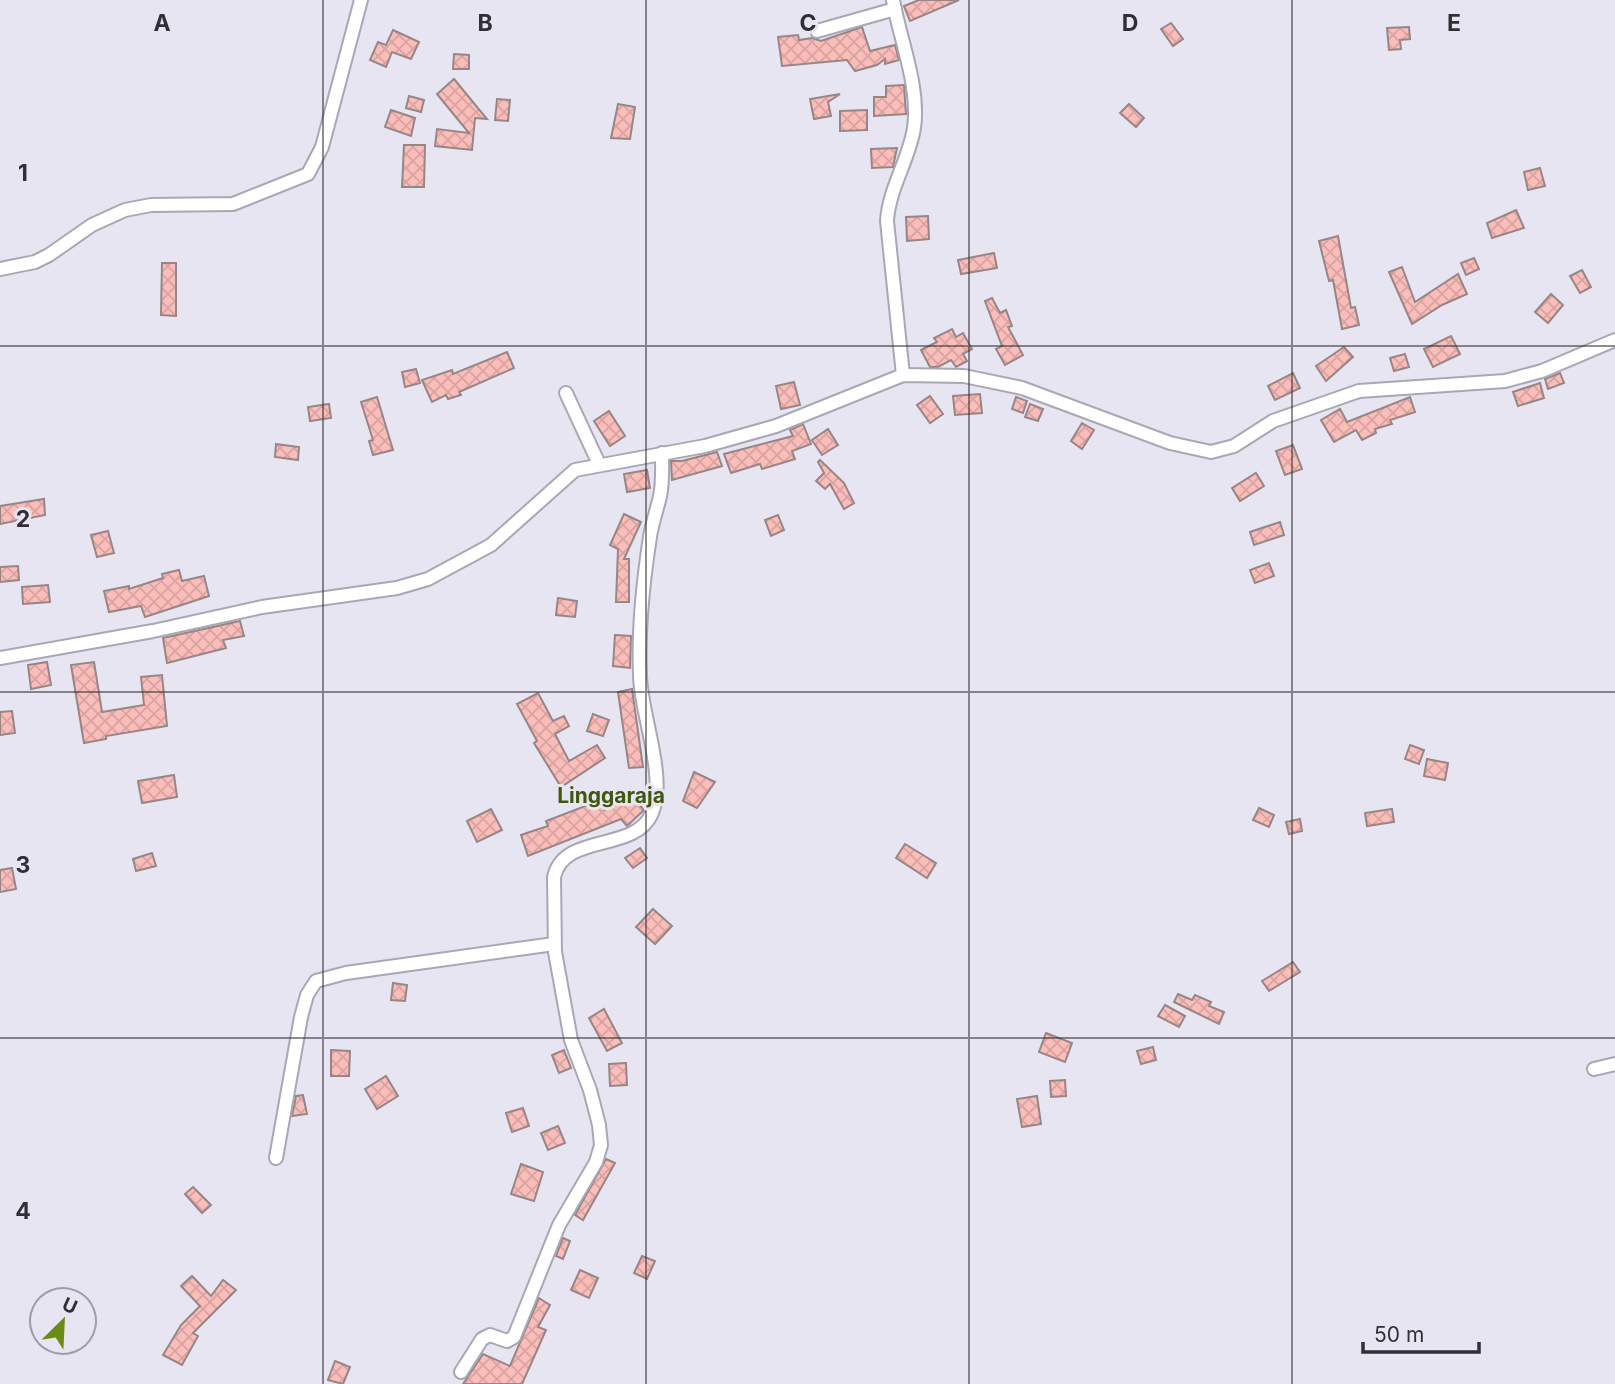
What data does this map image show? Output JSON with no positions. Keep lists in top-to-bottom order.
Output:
{
  "districts": ["Linggaraja"],
  "scale_bar": "50 m",
  "north": "top right",
  "grid": {
    "columns": [
      "A",
      "B",
      "C",
      "D",
      "E"
    ],
    "rows": [
      "1",
      "2",
      "3",
      "4"
    ]
  }
}
